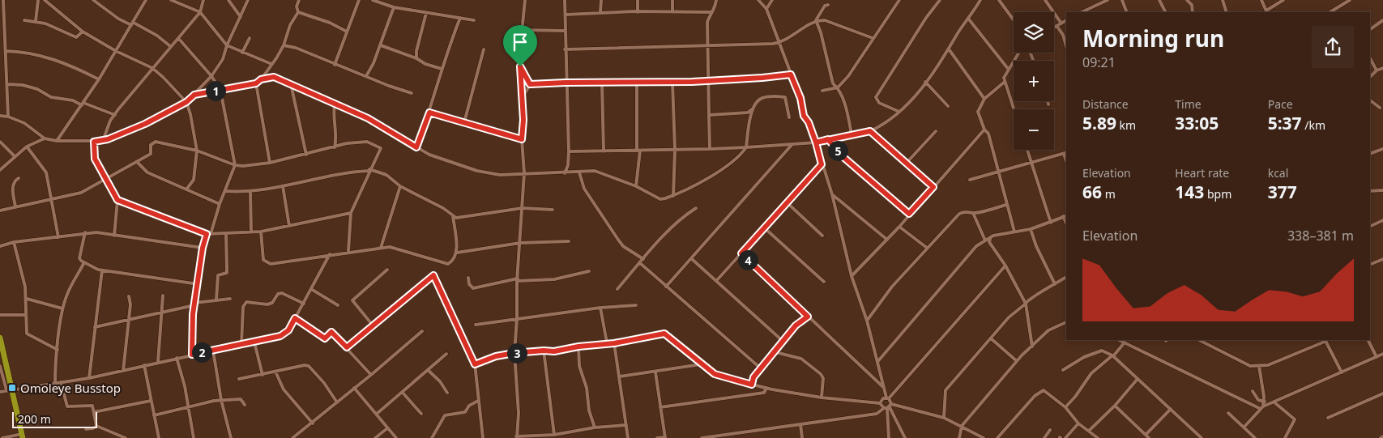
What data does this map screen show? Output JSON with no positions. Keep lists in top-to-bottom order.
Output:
{
  "places": {
    "transit": ["Omoleye Busstop"]
  },
  "scale_bar": "200 m",
  "page": {
    "map_buttons": ["+", "−"],
    "heading": ["Morning run", "09:21"],
    "pins": [
      "1",
      "5",
      "4",
      "2",
      "3"
    ],
    "stats": [
      ["Distance", "5.89 km"],
      ["Time", "33:05"],
      ["Pace", "5:37 /km"],
      ["Elevation", "66 m"],
      ["Heart rate", "143 bpm"],
      ["kcal", "377"]
    ],
    "chart": ["Elevation", "338–381 m"],
    "scale": "200 m"
  }
}
